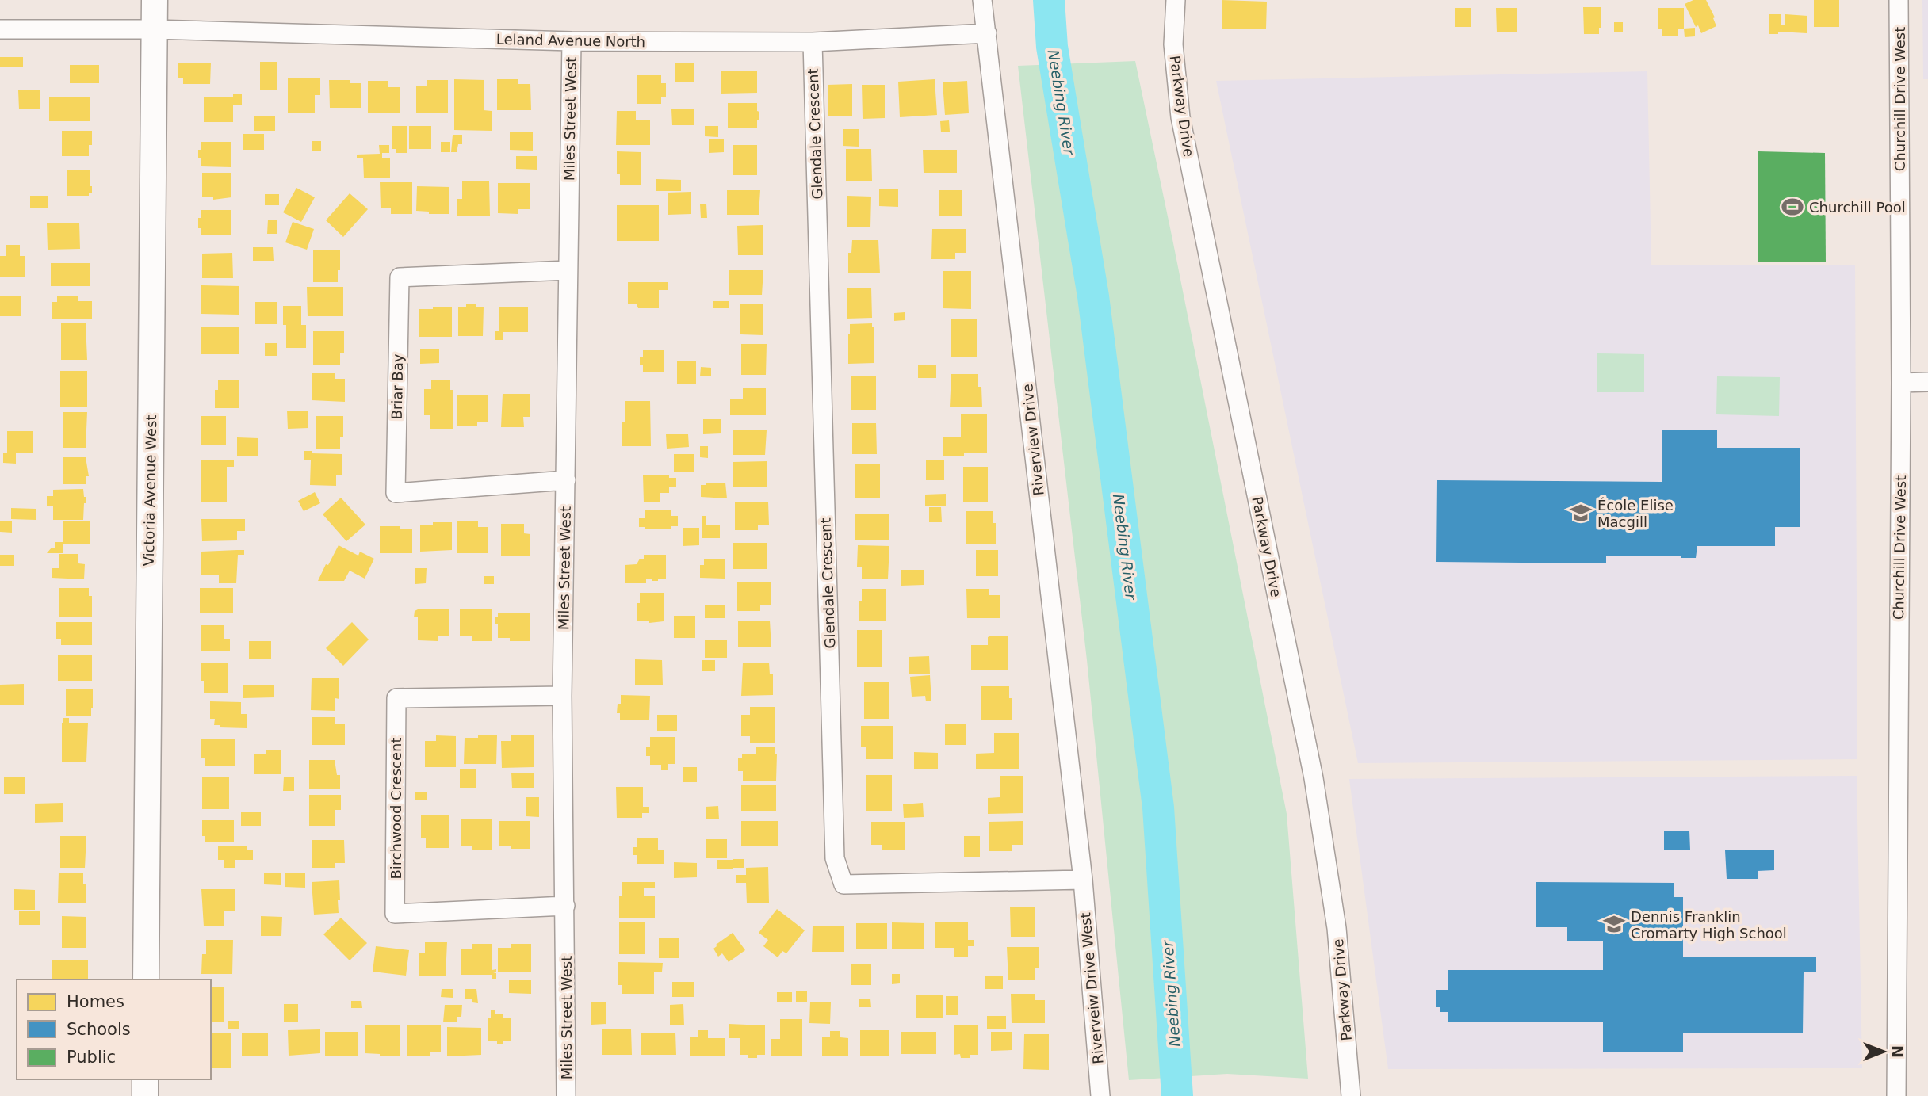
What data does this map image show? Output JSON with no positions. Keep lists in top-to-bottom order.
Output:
{
  "streets": {
    "street": [
      "Leland Avenue North",
      "Churchill Drive West",
      "Parkway Drive",
      "Miles Street West",
      "Glendale Crescent",
      "Briar Bay",
      "Riverview Drive",
      "Victoria Avenue West",
      "Birchwood Crescent",
      "Riverveiw Drive West"
    ]
  },
  "crossings": [
    ["Leland Avenue North", "Miles Street West"],
    ["Leland Avenue North", "Glendale Crescent"],
    ["Leland Avenue North", "Riverview Drive"],
    ["Leland Avenue North", "Victoria Avenue West"],
    ["Miles Street West", "Briar Bay"],
    ["Miles Street West", "Birchwood Crescent"],
    ["Glendale Crescent", "Riverview Drive"],
    ["Glendale Crescent", "Riverveiw Drive West"],
    ["Riverview Drive", "Riverveiw Drive West"]
  ],
  "water": ["Neebing River"],
  "places": {
    "sports": ["Churchill Pool"],
    "school or university": ["École Elise Macgill", "Dennis Franklin Cromarty High School"]
  },
  "legend": ["Homes", "Schools", "Public"],
  "north": "right"
}
